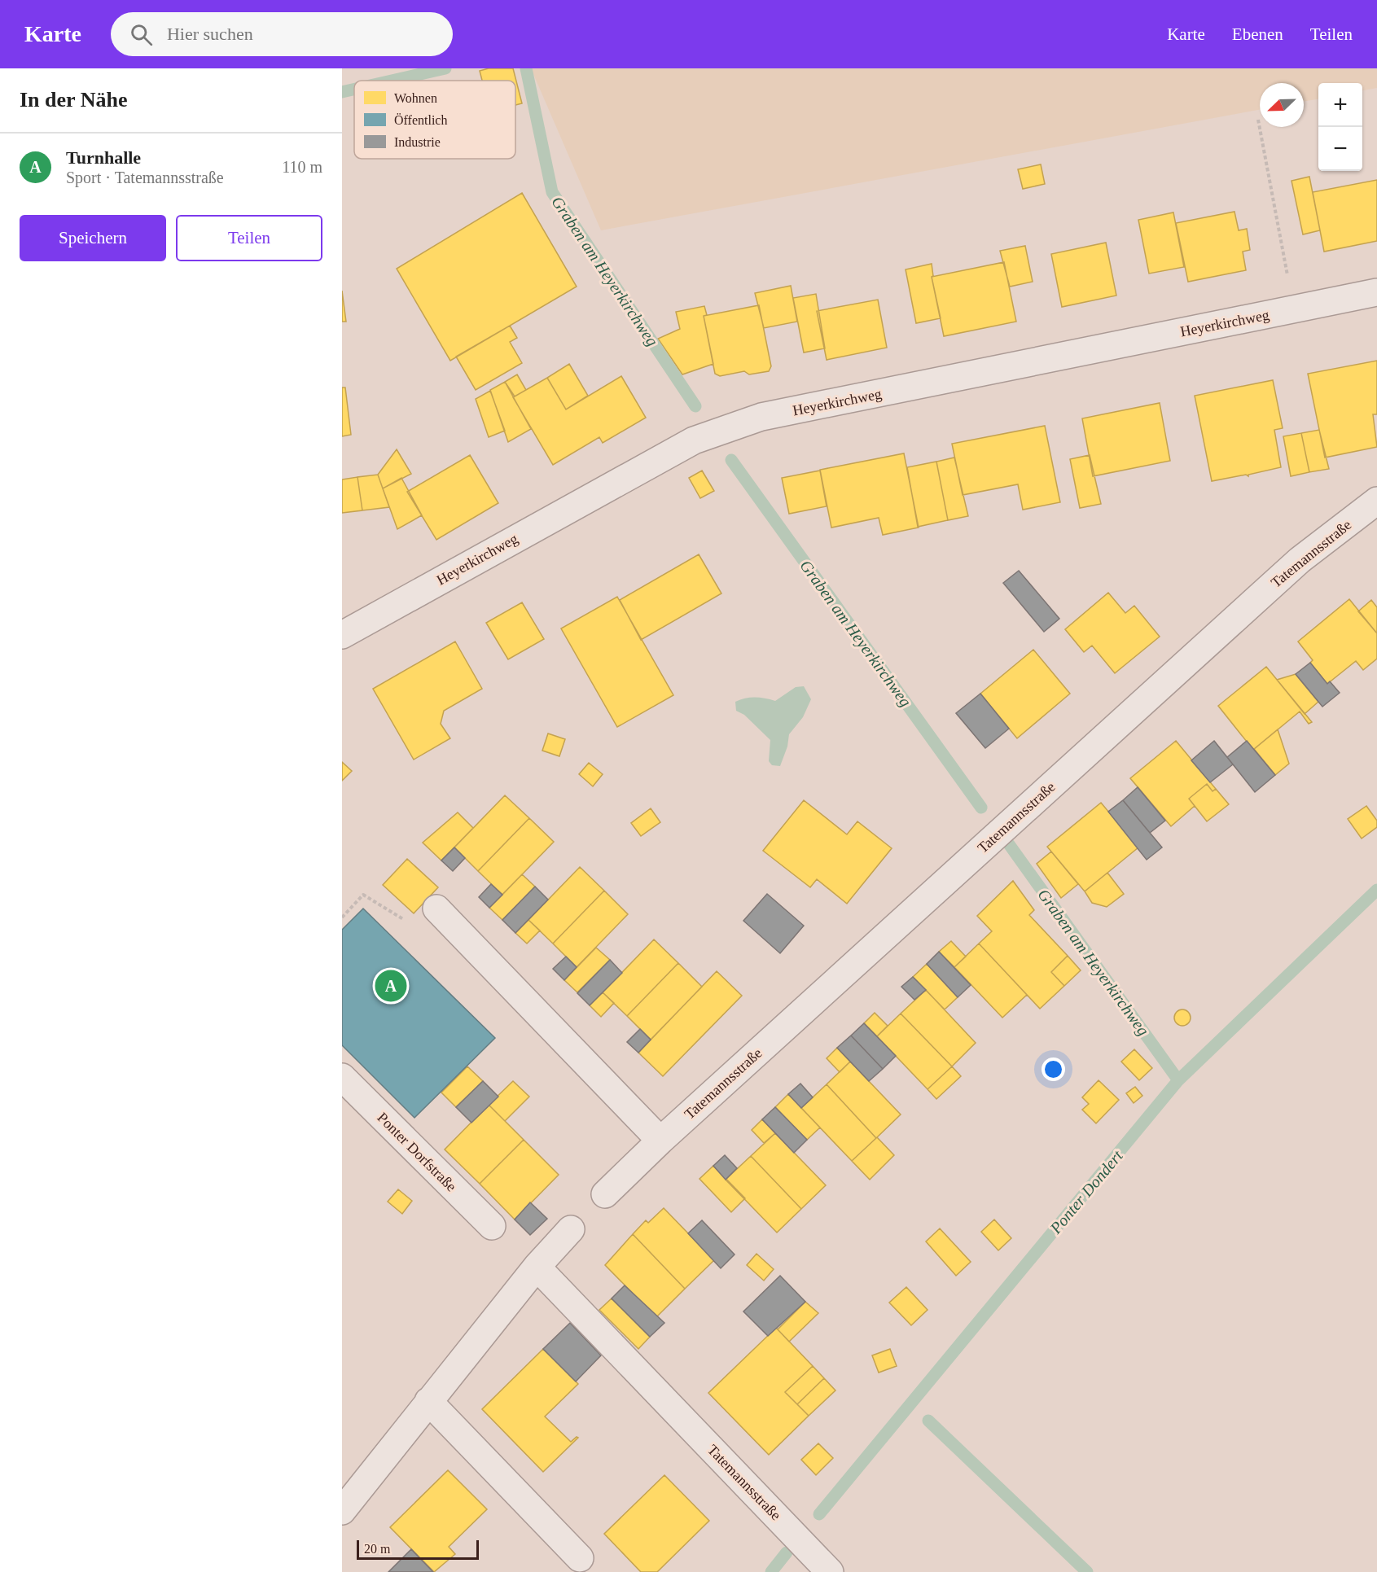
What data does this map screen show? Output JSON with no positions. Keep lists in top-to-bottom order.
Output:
{
  "streets": {
    "street": ["Heyerkirchweg", "Tatemannsstraße", "Ponter Dorfstraße"]
  },
  "water": ["Graben am Heyerkirchweg", "Ponter Dondert"],
  "legend": ["Wohnen", "Öffentlich", "Industrie"],
  "scale_bar": "20 m",
  "north": "bottom left",
  "page": {
    "header": "Karte",
    "search": "Hier suchen",
    "nav": ["Karte", "Ebenen", "Teilen"],
    "heading": "In der Nähe",
    "map_buttons": ["+", "−"],
    "list": [
      {
        "mark": "A",
        "name": "Turnhalle",
        "note": "Sport · Tatemannsstraße",
        "value": "110 m"
      }
    ],
    "buttons": ["Speichern", "Teilen"],
    "pins": "A",
    "scale": "20 m"
  }
}
